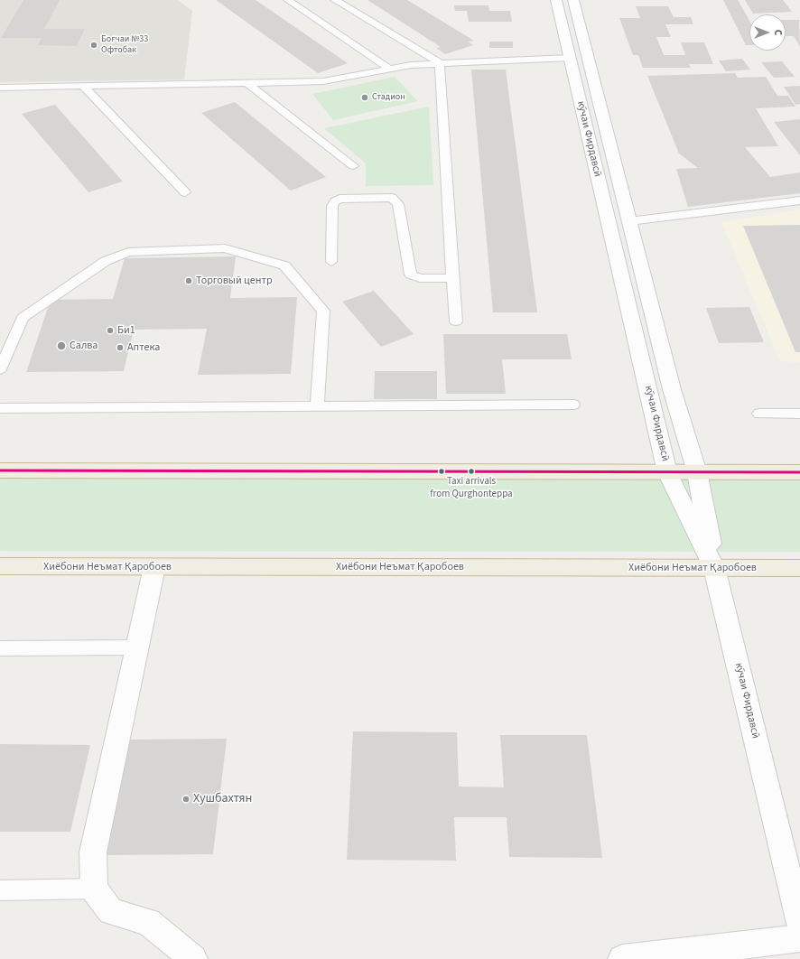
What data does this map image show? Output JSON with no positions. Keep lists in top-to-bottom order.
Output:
{
  "streets": {
    "highway": ["Хиёбони Неъмат Қаробоев"],
    "street": ["кӯчаи Фирдавсӣ"]
  },
  "crossings": [
    ["кӯчаи Фирдавсӣ", "Хиёбони Неъмат Қаробоев"]
  ],
  "places": [
    "Боғчаи №33 Офтобак",
    "Стадион",
    "Торговый центр",
    "Би1",
    "Салва",
    "Аптека",
    "Taxi arrivals from Qurghonteppa",
    "Хушбахтян"
  ],
  "north": "right"
}
